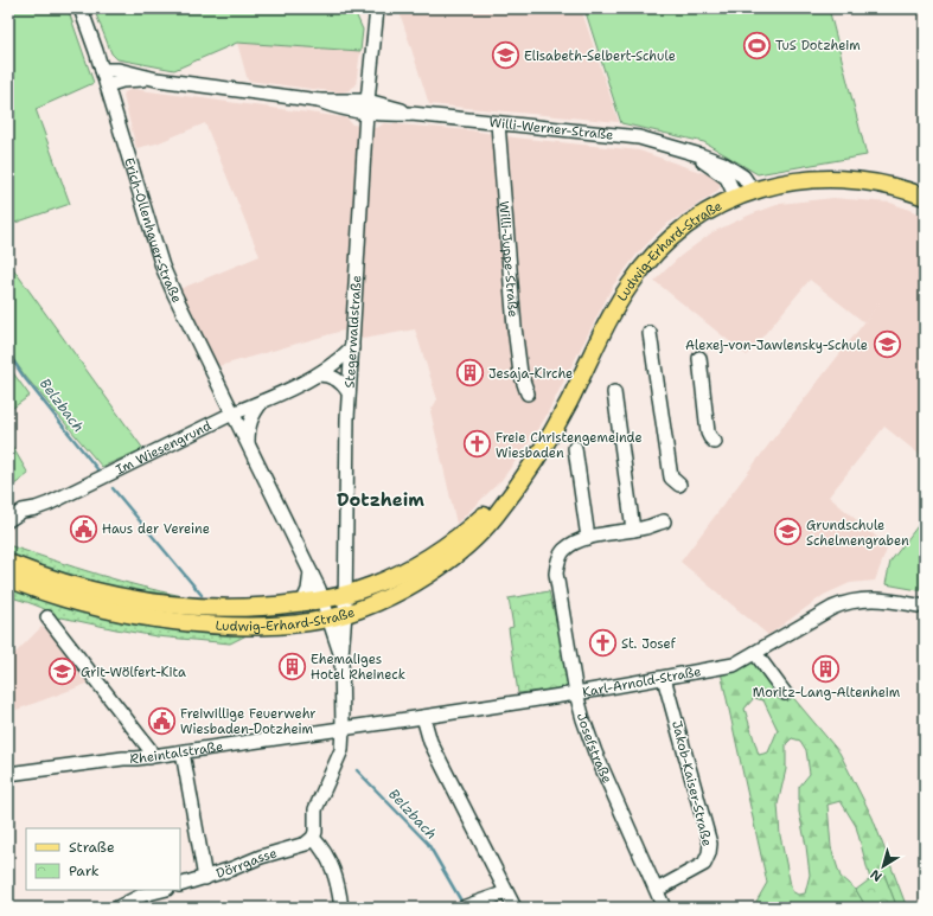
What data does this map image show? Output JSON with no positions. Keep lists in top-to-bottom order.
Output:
{
  "streets": {
    "main road": ["Ludwig-Erhard-Straße"],
    "street": [
      "Willi-Werner-Straße",
      "Erich-Ollenhauer-Straße",
      "Willi-Juppe-Straße",
      "Stegerwaldstraße",
      "Im Wiesengrund",
      "Karl-Arnold-Straße",
      "Josefstraße",
      "Rheintalstraße",
      "Jakob-Kaiser-Straße",
      "Dörrgasse"
    ]
  },
  "crossings": [
    ["Willi-Werner-Straße", "Erich-Ollenhauer-Straße"],
    ["Willi-Werner-Straße", "Ludwig-Erhard-Straße"],
    ["Willi-Werner-Straße", "Willi-Juppe-Straße"],
    ["Willi-Werner-Straße", "Stegerwaldstraße"],
    ["Erich-Ollenhauer-Straße", "Ludwig-Erhard-Straße"],
    ["Erich-Ollenhauer-Straße", "Stegerwaldstraße"],
    ["Erich-Ollenhauer-Straße", "Im Wiesengrund"],
    ["Ludwig-Erhard-Straße", "Stegerwaldstraße"],
    ["Stegerwaldstraße", "Im Wiesengrund"],
    ["Stegerwaldstraße", "Karl-Arnold-Straße"],
    ["Stegerwaldstraße", "Rheintalstraße"],
    ["Stegerwaldstraße", "Dörrgasse"],
    ["Karl-Arnold-Straße", "Josefstraße"],
    ["Karl-Arnold-Straße", "Rheintalstraße"],
    ["Karl-Arnold-Straße", "Jakob-Kaiser-Straße"],
    ["Josefstraße", "Jakob-Kaiser-Straße"]
  ],
  "districts": ["Dotzheim"],
  "water": ["Belzbach"],
  "places": {
    "sports": ["TuS Dotzheim"],
    "school or university": [
      "Elisabeth-Selbert-Schule",
      "Alexej-von-Jawlensky-Schule",
      "Grundschule Schelmengraben",
      "Grit-Wölfert-Kita"
    ],
    "building": ["Jesaja-Kirche", "Ehemaliges Hotel Rheineck", "Moritz-Lang-Altenheim"],
    "church": ["Freie Christengemeinde Wiesbaden", "St. Josef"],
    "public building": ["Haus der Vereine", "Freiwillige Feuerwehr Wiesbaden-Dotzheim"]
  },
  "legend": ["Straße", "Park"],
  "north": "bottom left"
}
